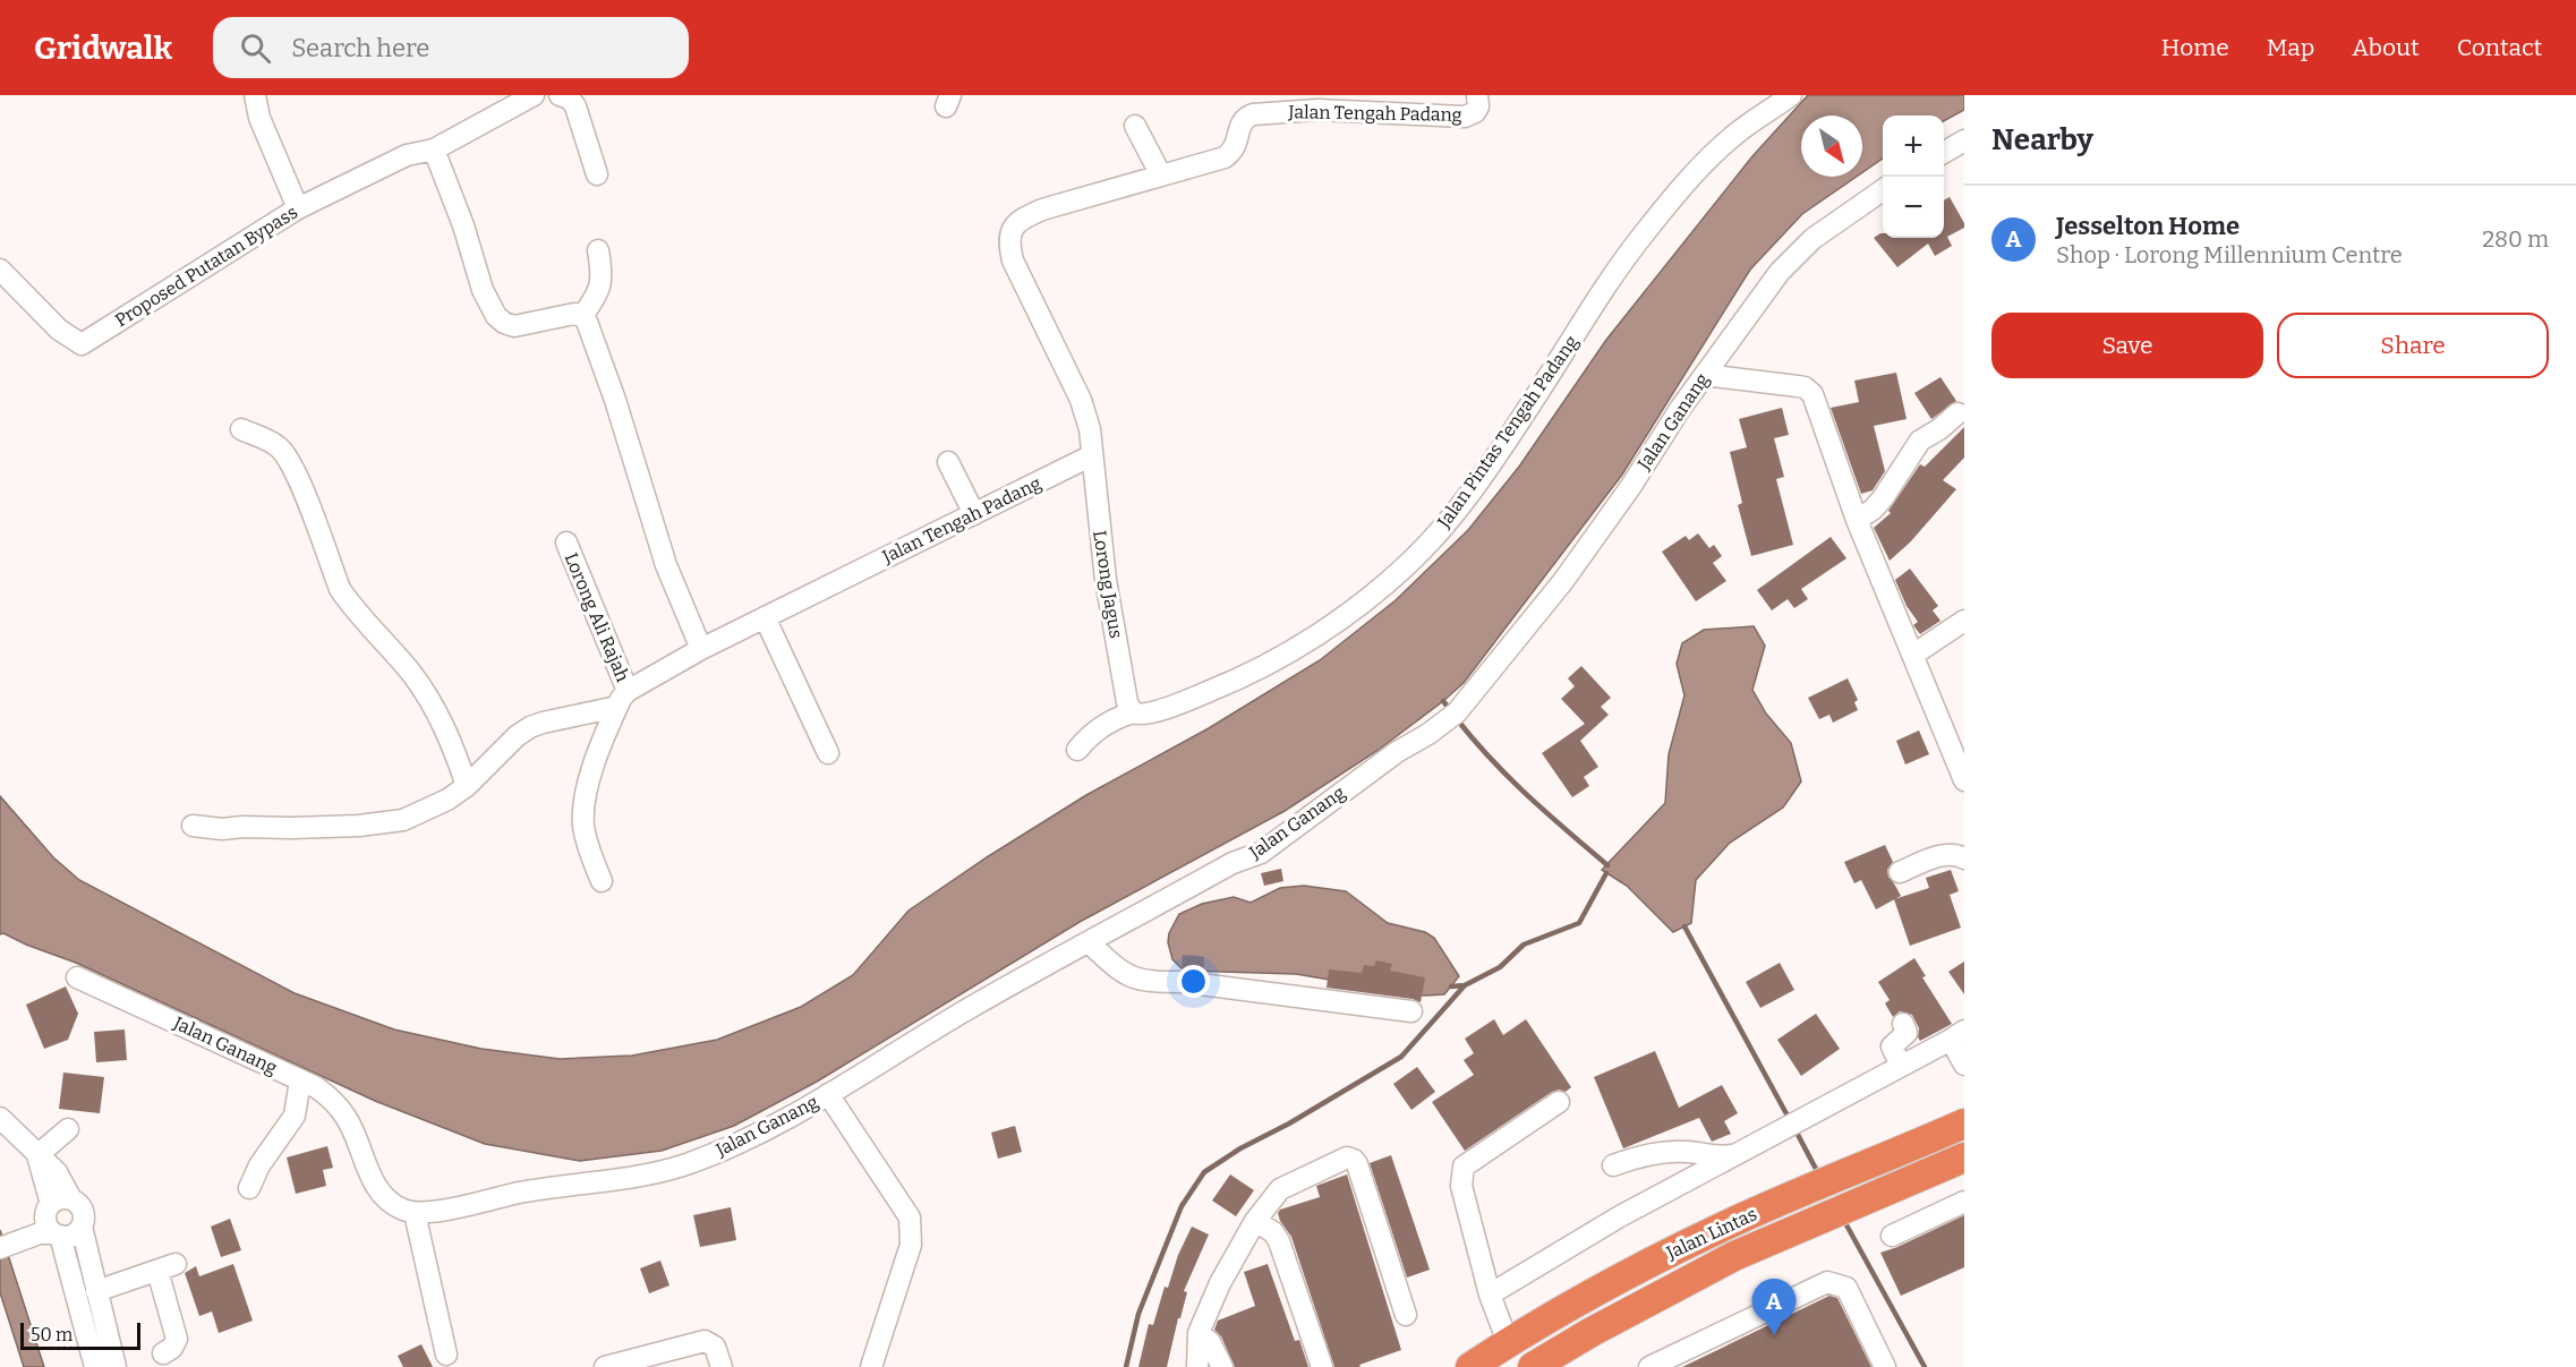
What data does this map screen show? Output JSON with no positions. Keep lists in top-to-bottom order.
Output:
{
  "streets": {
    "highway": ["Jalan Lintas"],
    "street": [
      "Jalan Tengah Padang",
      "Proposed Putatan Bypass",
      "Jalan Ganang",
      "Jalan Pintas Tengah Padang",
      "Lorong Jagus",
      "Lorong Ali Rajah"
    ]
  },
  "crossings": [
    ["Jalan Tengah Padang", "Lorong Jagus"],
    ["Jalan Tengah Padang", "Lorong Ali Rajah"],
    ["Jalan Pintas Tengah Padang", "Lorong Jagus"]
  ],
  "scale_bar": "50 m",
  "north": "bottom right",
  "page": {
    "header": "Gridwalk",
    "search": "Search here",
    "nav": [
      "Home",
      "Map",
      "About",
      "Contact"
    ],
    "heading": "Nearby",
    "map_buttons": ["+", "−"],
    "list": [
      {
        "mark": "A",
        "name": "Jesselton Home",
        "note": "Shop · Lorong Millennium Centre",
        "value": "280 m"
      }
    ],
    "buttons": ["Save", "Share"],
    "pins": "A",
    "scale": "50 m"
  }
}
